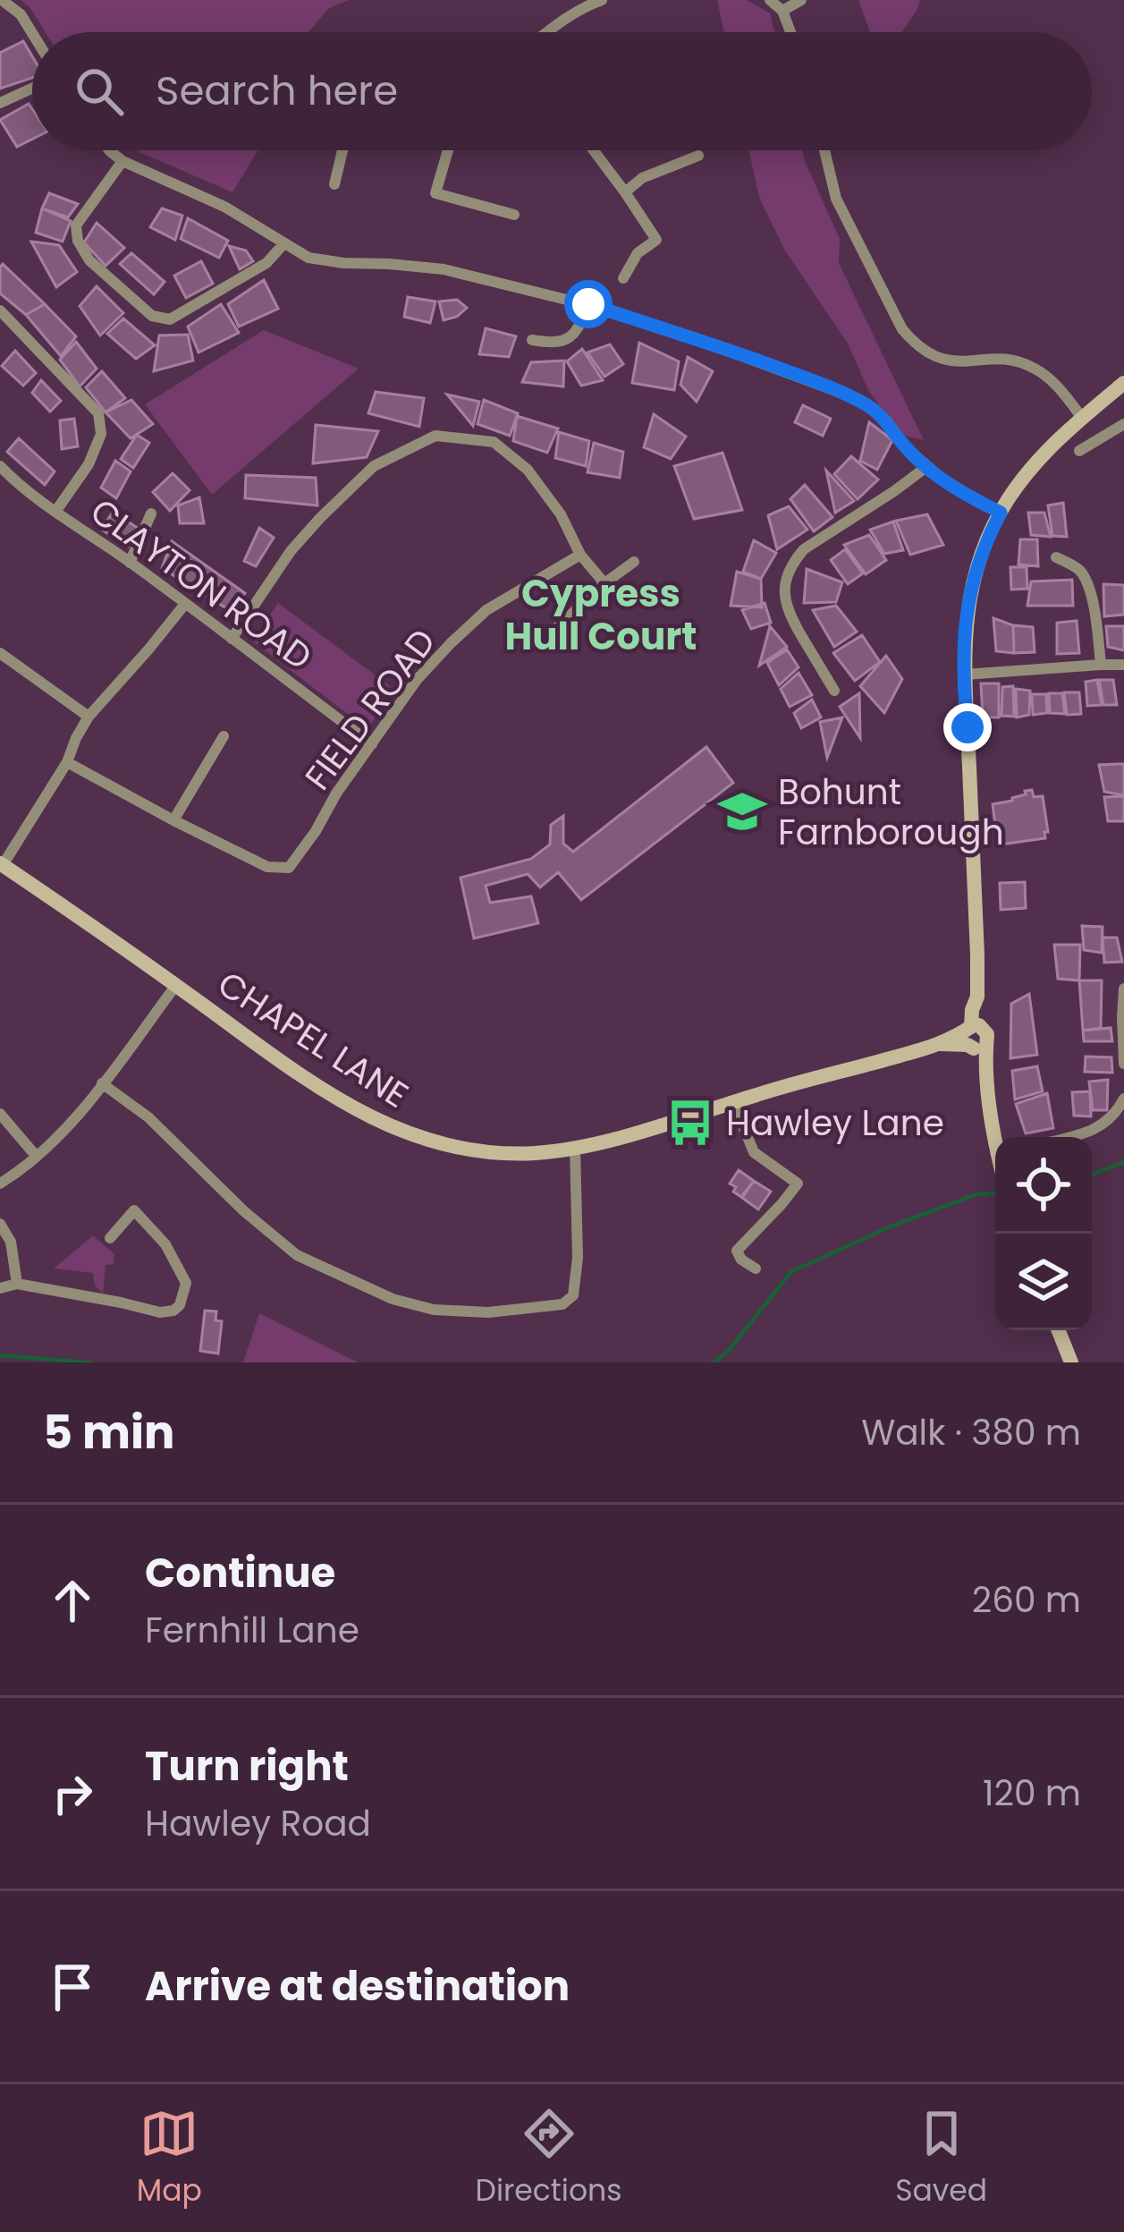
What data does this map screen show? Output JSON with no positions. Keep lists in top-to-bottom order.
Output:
{
  "streets": {
    "street": ["CLAYTON ROAD", "FIELD ROAD", "CHAPEL LANE"]
  },
  "crossings": [
    ["CLAYTON ROAD", "FIELD ROAD"]
  ],
  "districts": ["Cypress Hull Court"],
  "places": {
    "school or university": ["Bohunt Farnborough"],
    "bus stop": ["Hawley Lane"]
  },
  "page": {
    "search": "Search here",
    "heading": ["5 min", "Walk · 380 m"],
    "list": [
      ["Continue", "Fernhill Lane", "260 m"],
      ["Turn right", "Hawley Road", "120 m"],
      "Arrive at destination"
    ],
    "nav": ["Map", "Directions", "Saved"]
  }
}
